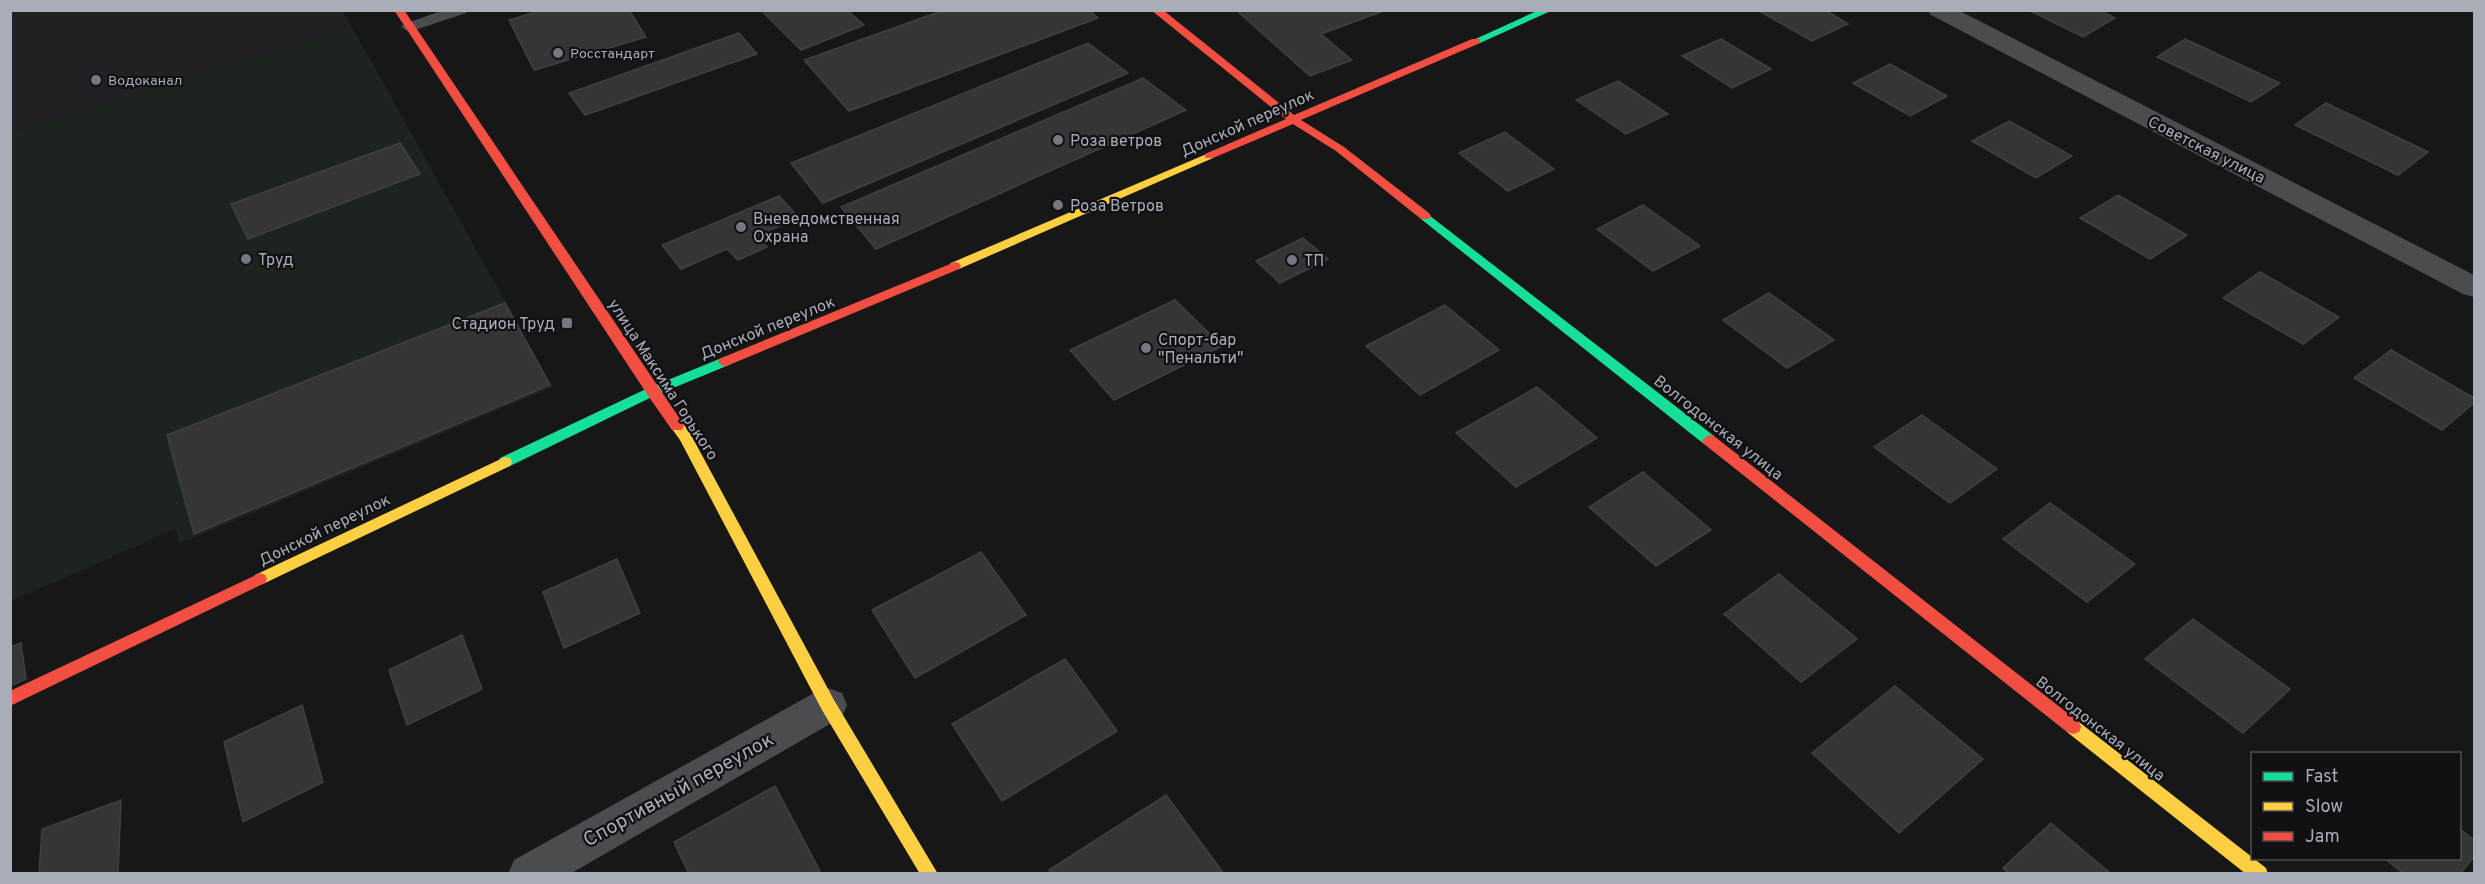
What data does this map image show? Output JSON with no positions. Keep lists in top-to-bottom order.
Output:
{
  "streets": {
    "street": [
      "Донской переулок",
      "Советская улица",
      "улица Максима Горького",
      "Волгодонская улица",
      "Спортивный переулок"
    ]
  },
  "crossings": [
    ["Донской переулок", "улица Максима Горького"],
    ["Донской переулок", "Волгодонская улица"],
    ["улица Максима Горького", "Спортивный переулок"]
  ],
  "places": {
    "other": [
      "Росстандарт",
      "Водоканал",
      "Роза ветров",
      "Роза Ветров",
      "Вневедомственная Охрана",
      "Труд",
      "ТП",
      "Спорт-бар \"Пенальти\""
    ],
    "transit": ["Стадион Труд"]
  },
  "legend": ["Fast", "Slow", "Jam"]
}
